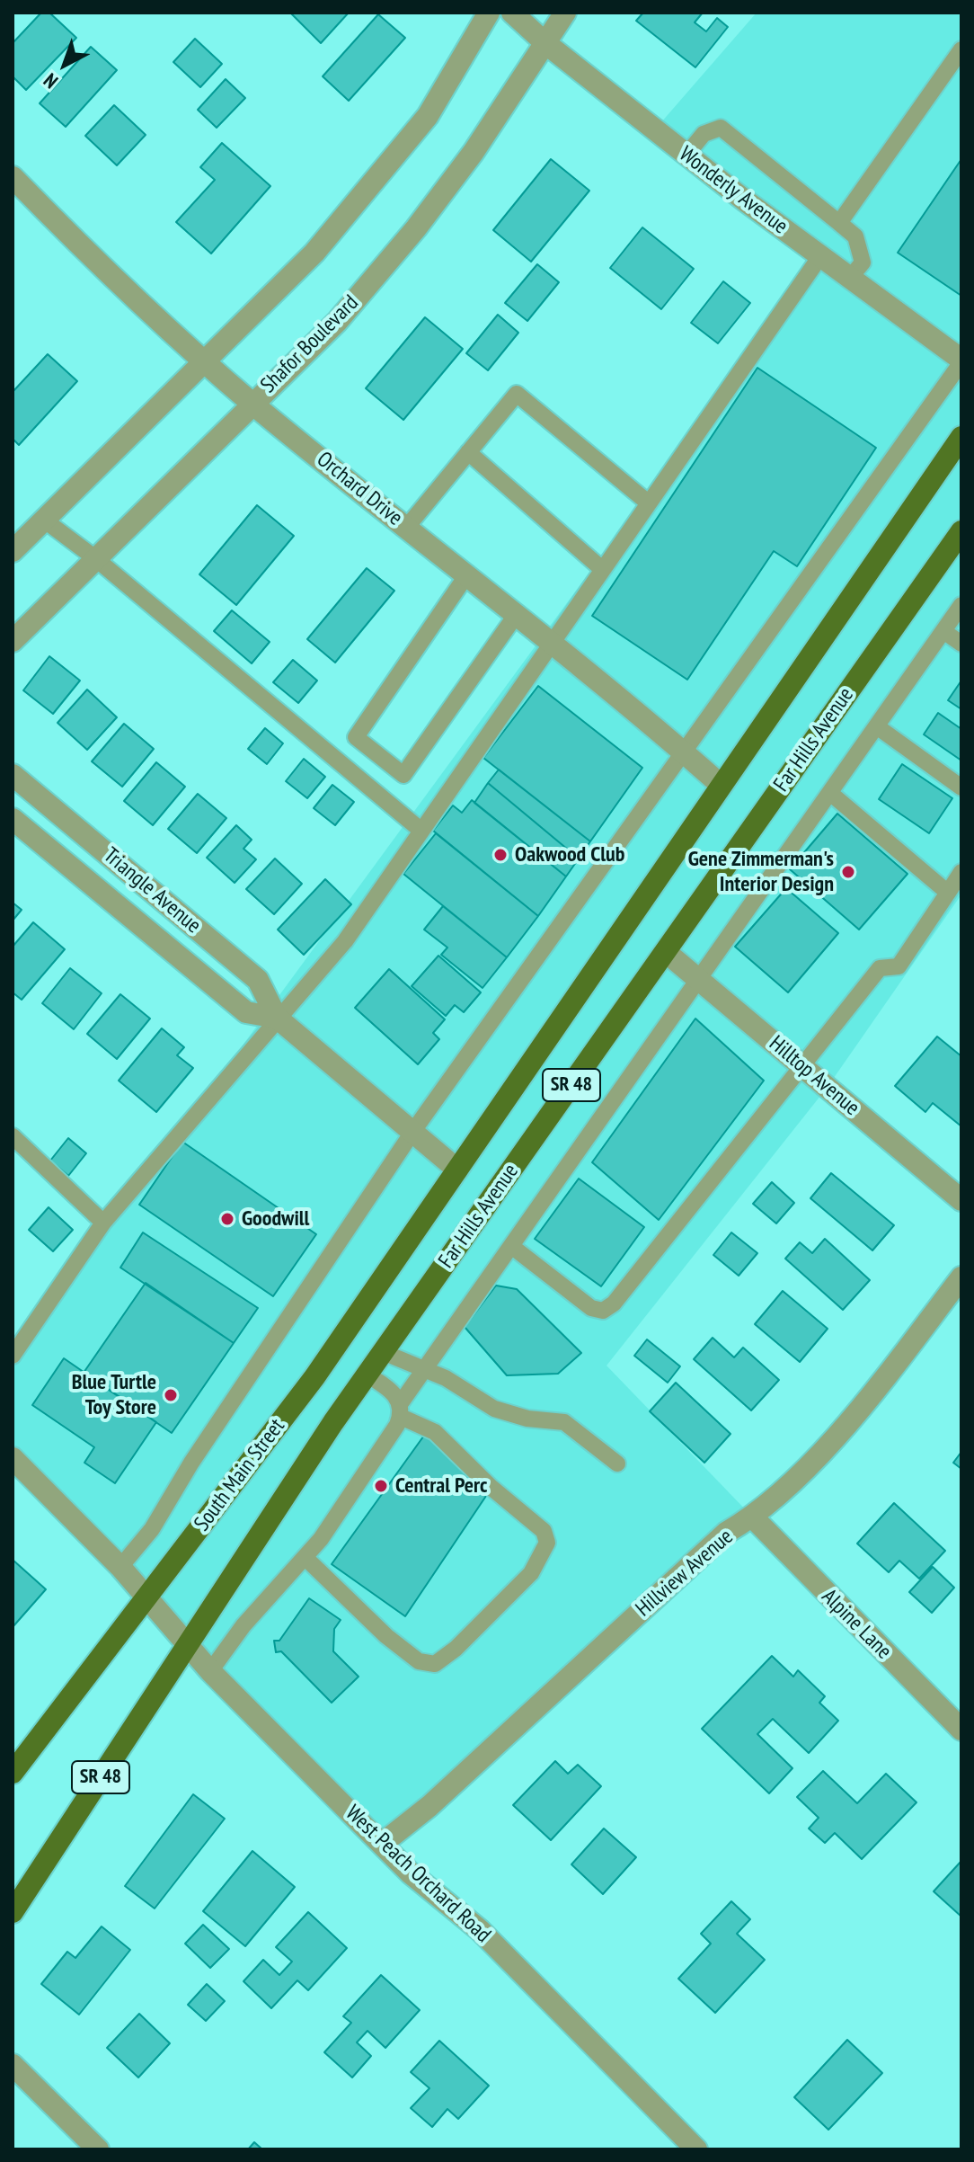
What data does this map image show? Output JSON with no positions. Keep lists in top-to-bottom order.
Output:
{
  "streets": {
    "main road": ["Far Hills Avenue", "SR 48", "South Main Street"],
    "street": [
      "Wonderly Avenue",
      "Shafor Boulevard",
      "Orchard Drive",
      "Triangle Avenue",
      "Hilltop Avenue",
      "Hillview Avenue",
      "Alpine Lane",
      "West Peach Orchard Road"
    ]
  },
  "crossings": [
    ["Wonderly Avenue", "Shafor Boulevard"],
    ["Shafor Boulevard", "Orchard Drive"],
    ["Orchard Drive", "Far Hills Avenue"],
    ["Far Hills Avenue", "Triangle Avenue"],
    ["Far Hills Avenue", "Hilltop Avenue"],
    ["Far Hills Avenue", "South Main Street"],
    ["Far Hills Avenue", "West Peach Orchard Road"],
    ["Triangle Avenue", "South Main Street"],
    ["South Main Street", "West Peach Orchard Road"],
    ["Hillview Avenue", "Alpine Lane"],
    ["Hillview Avenue", "West Peach Orchard Road"]
  ],
  "places": [
    "Oakwood Club",
    "Gene Zimmerman's Interior Design",
    "Goodwill",
    "Blue Turtle Toy Store",
    "Central Perc"
  ],
  "north": "bottom left"
}
